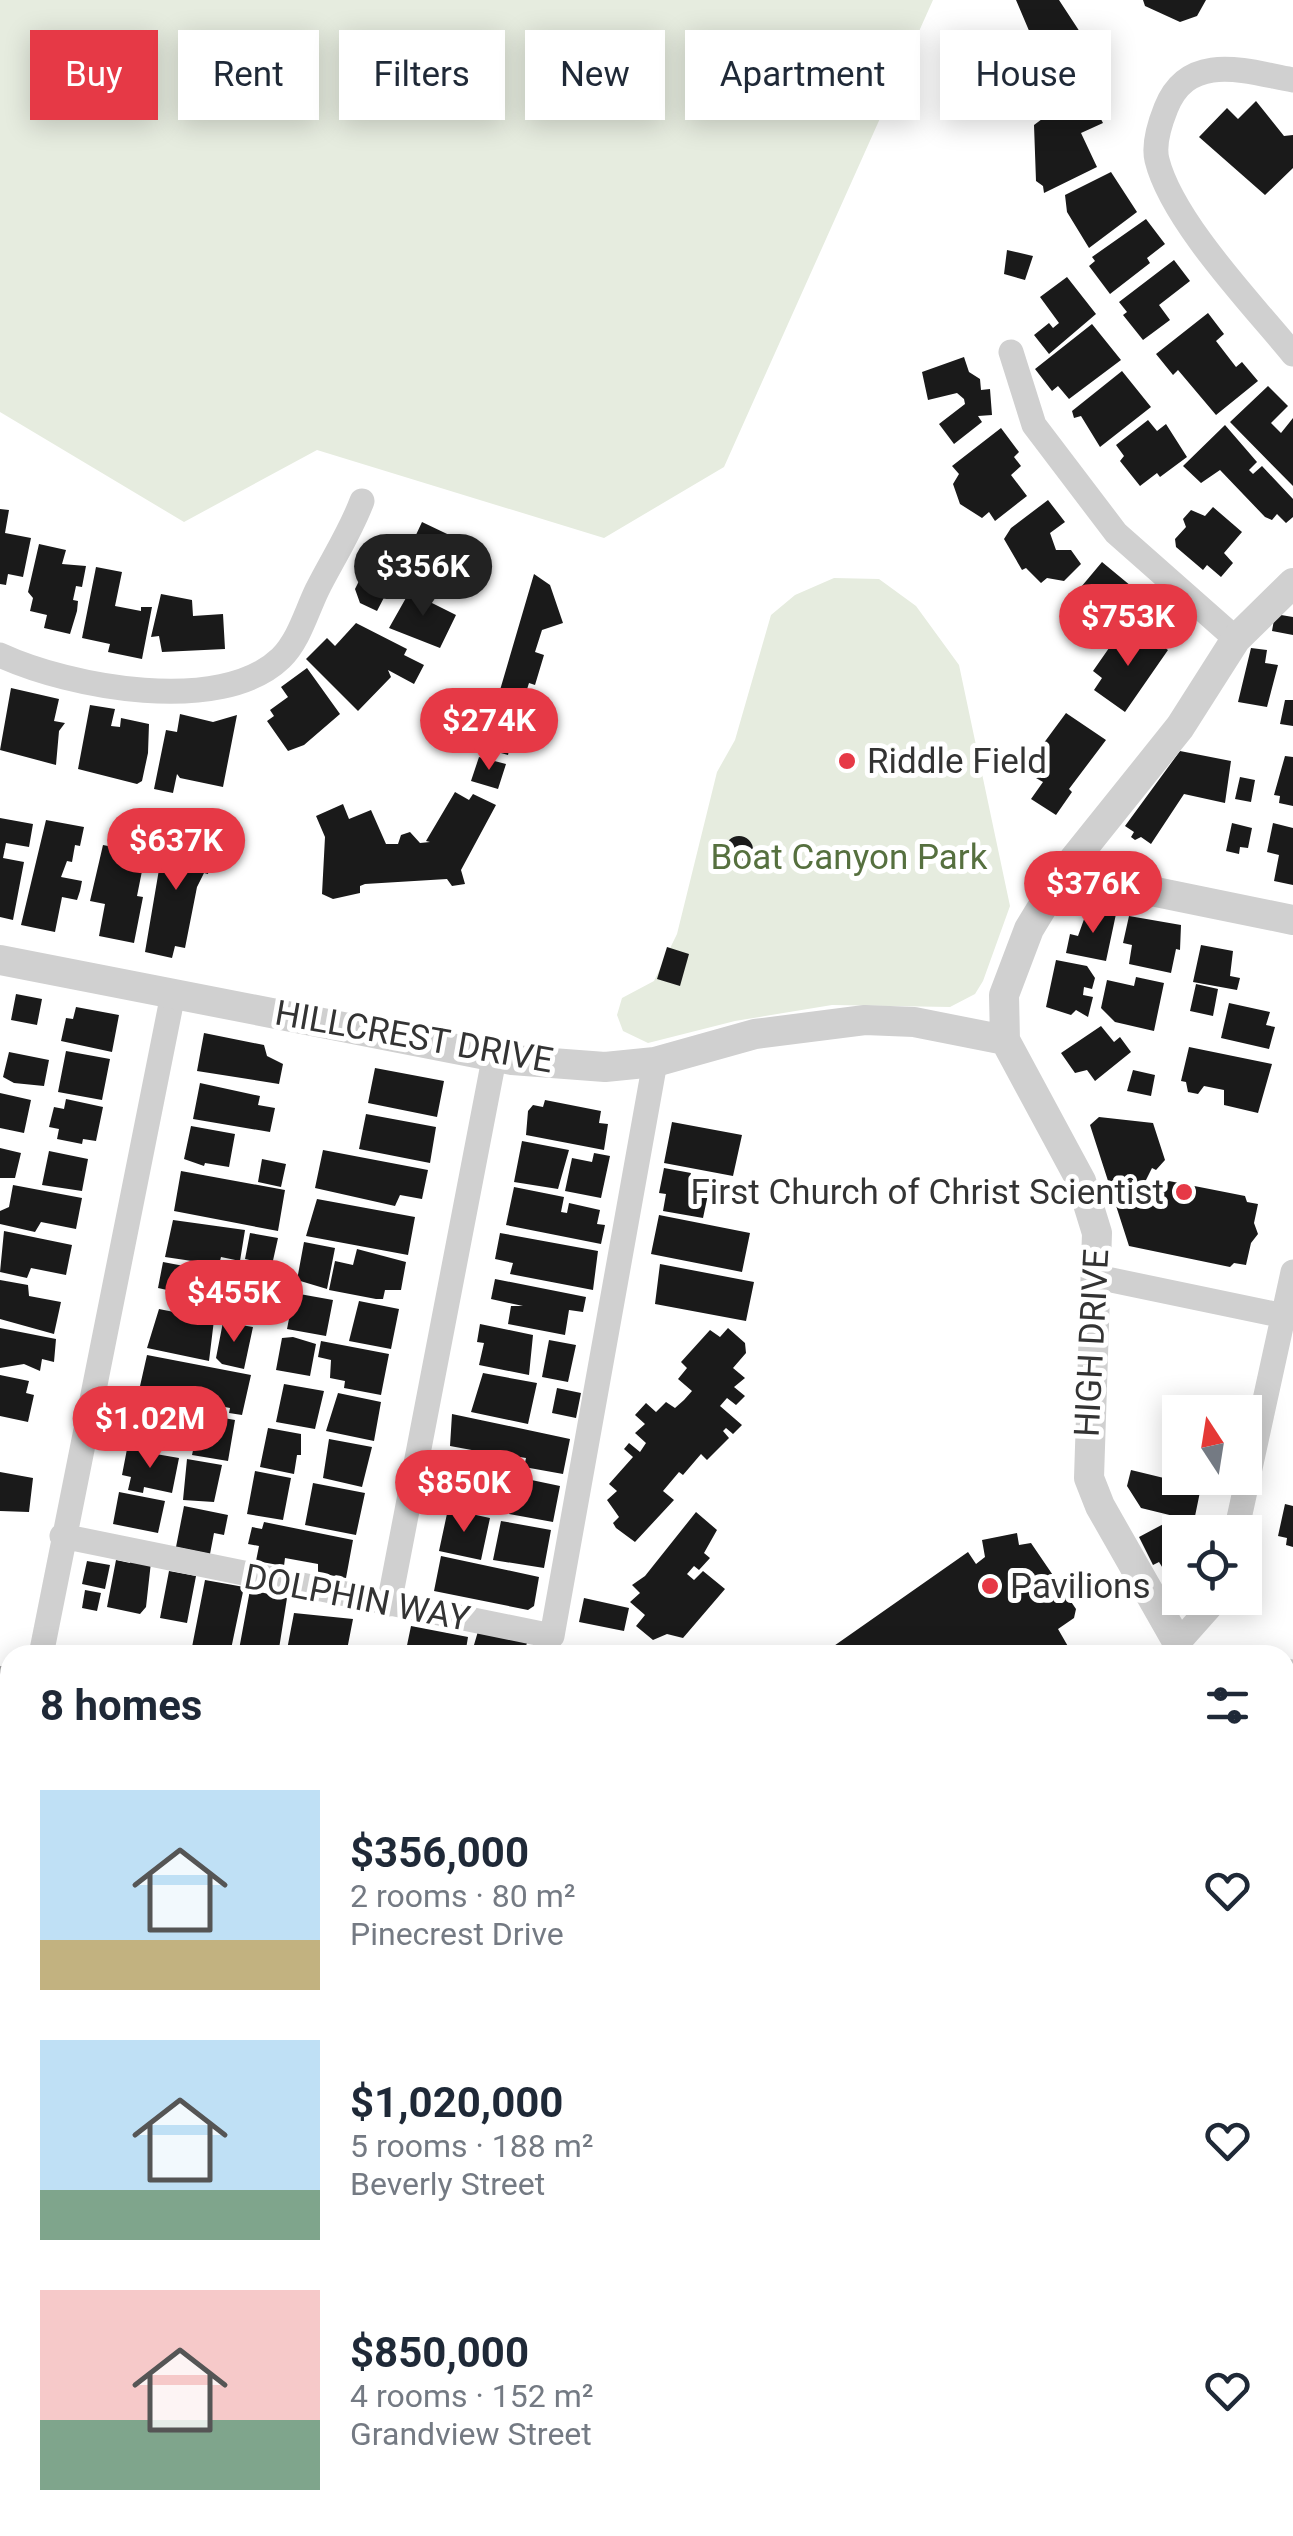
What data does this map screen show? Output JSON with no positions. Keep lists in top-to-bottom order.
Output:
{
  "streets": {
    "street": ["HILLCREST DRIVE", "HIGH DRIVE", "DOLPHIN WAY"]
  },
  "crossings": [
    ["HILLCREST DRIVE", "HIGH DRIVE"],
    ["HILLCREST DRIVE", "DOLPHIN WAY"]
  ],
  "parks": ["Boat Canyon Park"],
  "places": ["Riddle Field", "First Church of Christ Scientist", "Pavilions"],
  "north": "top",
  "page": {
    "chip": [
      "Buy",
      "Rent",
      "Filters",
      "New",
      "Apartment",
      "House"
    ],
    "price": [
      "$356K",
      "$753K",
      "$274K",
      "$637K",
      "$376K",
      "$455K",
      "$1.02M",
      "$850K"
    ],
    "heading": "8 homes",
    "list": [
      {
        "name": "$356,000",
        "note": "2 rooms · 80 m² · Pinecrest Drive"
      },
      {
        "name": "$1,020,000",
        "note": "5 rooms · 188 m² · Beverly Street"
      },
      {
        "name": "$850,000",
        "note": "4 rooms · 152 m² · Grandview Street"
      }
    ]
  }
}
